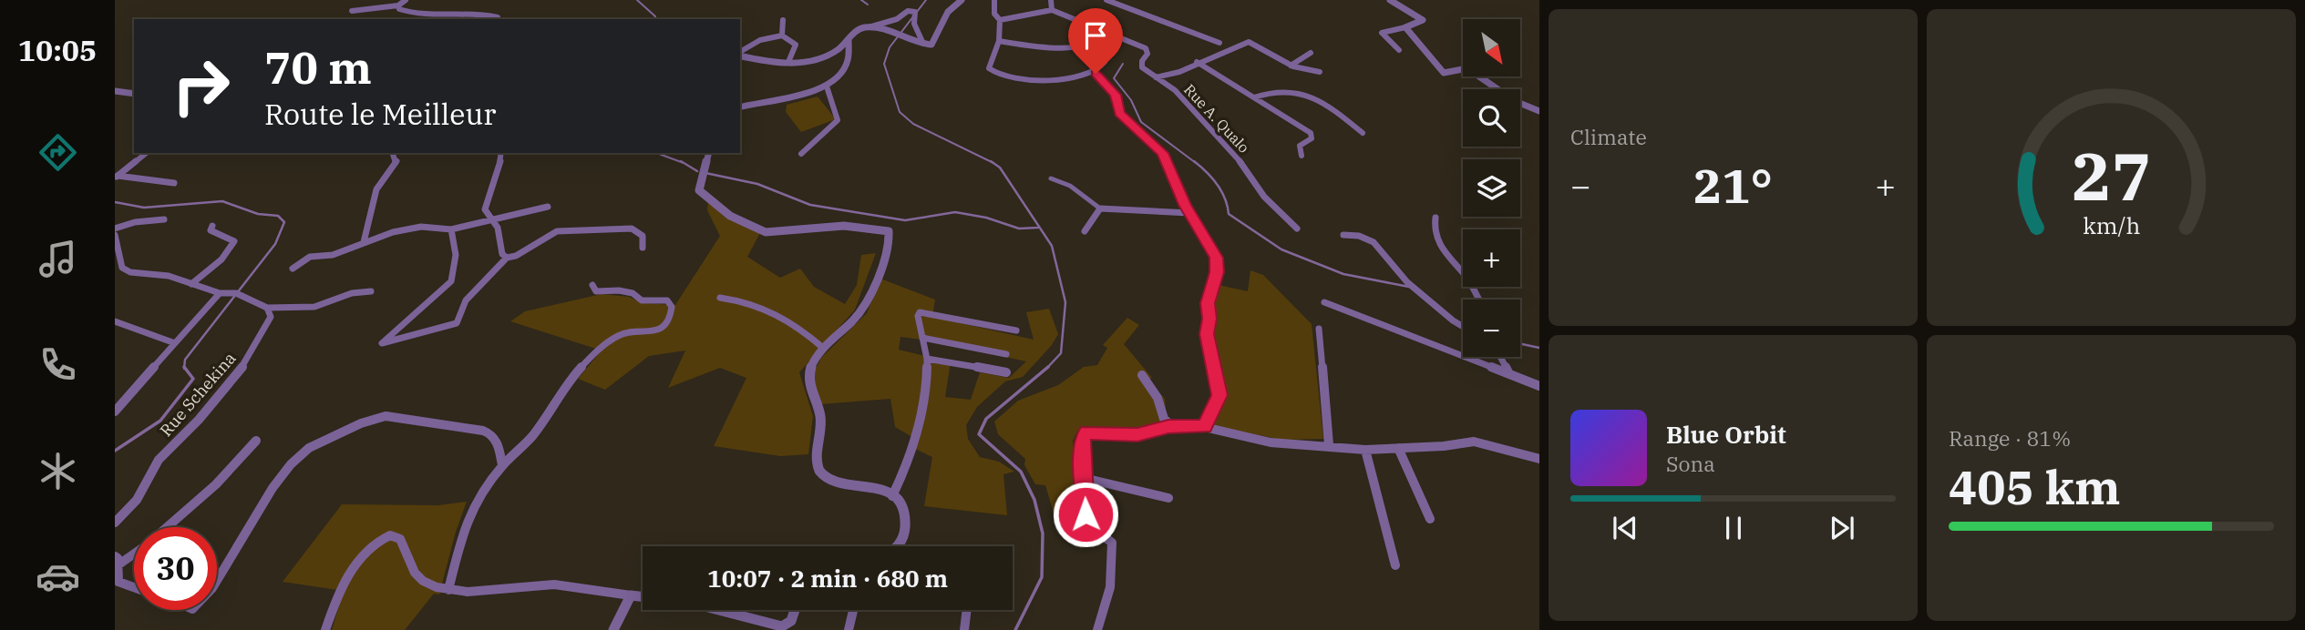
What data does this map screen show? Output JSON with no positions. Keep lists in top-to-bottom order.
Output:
{
  "streets": {
    "street": ["Rue A. Qualo", "Rue Schekina"]
  },
  "north": "bottom right",
  "page": {
    "tabs": "10:05",
    "tile": [
      "Climate",
      ["Range · 81%", "405 km"]
    ],
    "map_buttons": ["+", "−"],
    "turn": ["70 m", "Route le Meilleur"],
    "heat": ["−", "21°", "+"],
    "song": ["Blue Orbit", "Sona"],
    "limit": "30",
    "trip": "10:07 · 2 min · 680 m",
    "gauge": ["27", "km/h"]
  }
}
